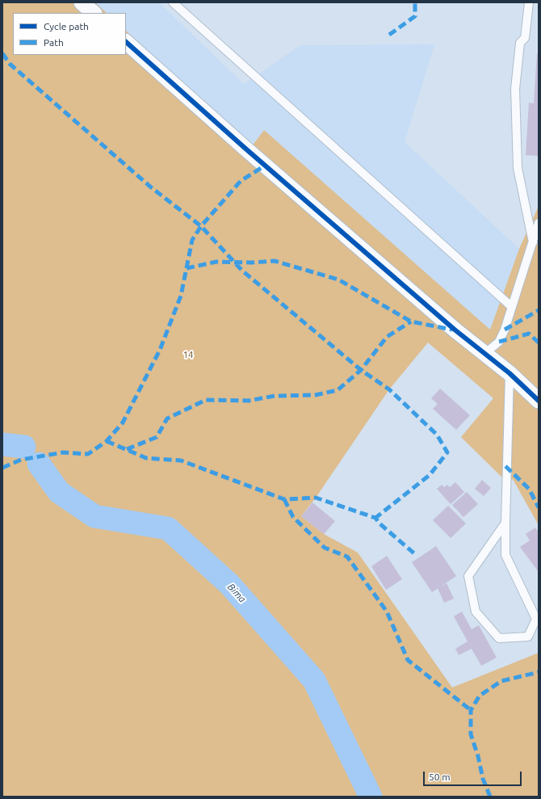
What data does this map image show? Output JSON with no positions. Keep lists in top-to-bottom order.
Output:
{
  "water": ["Віта"],
  "parks": ["14"],
  "legend": ["Cycle path", "Path"],
  "scale_bar": "50 m"
}
